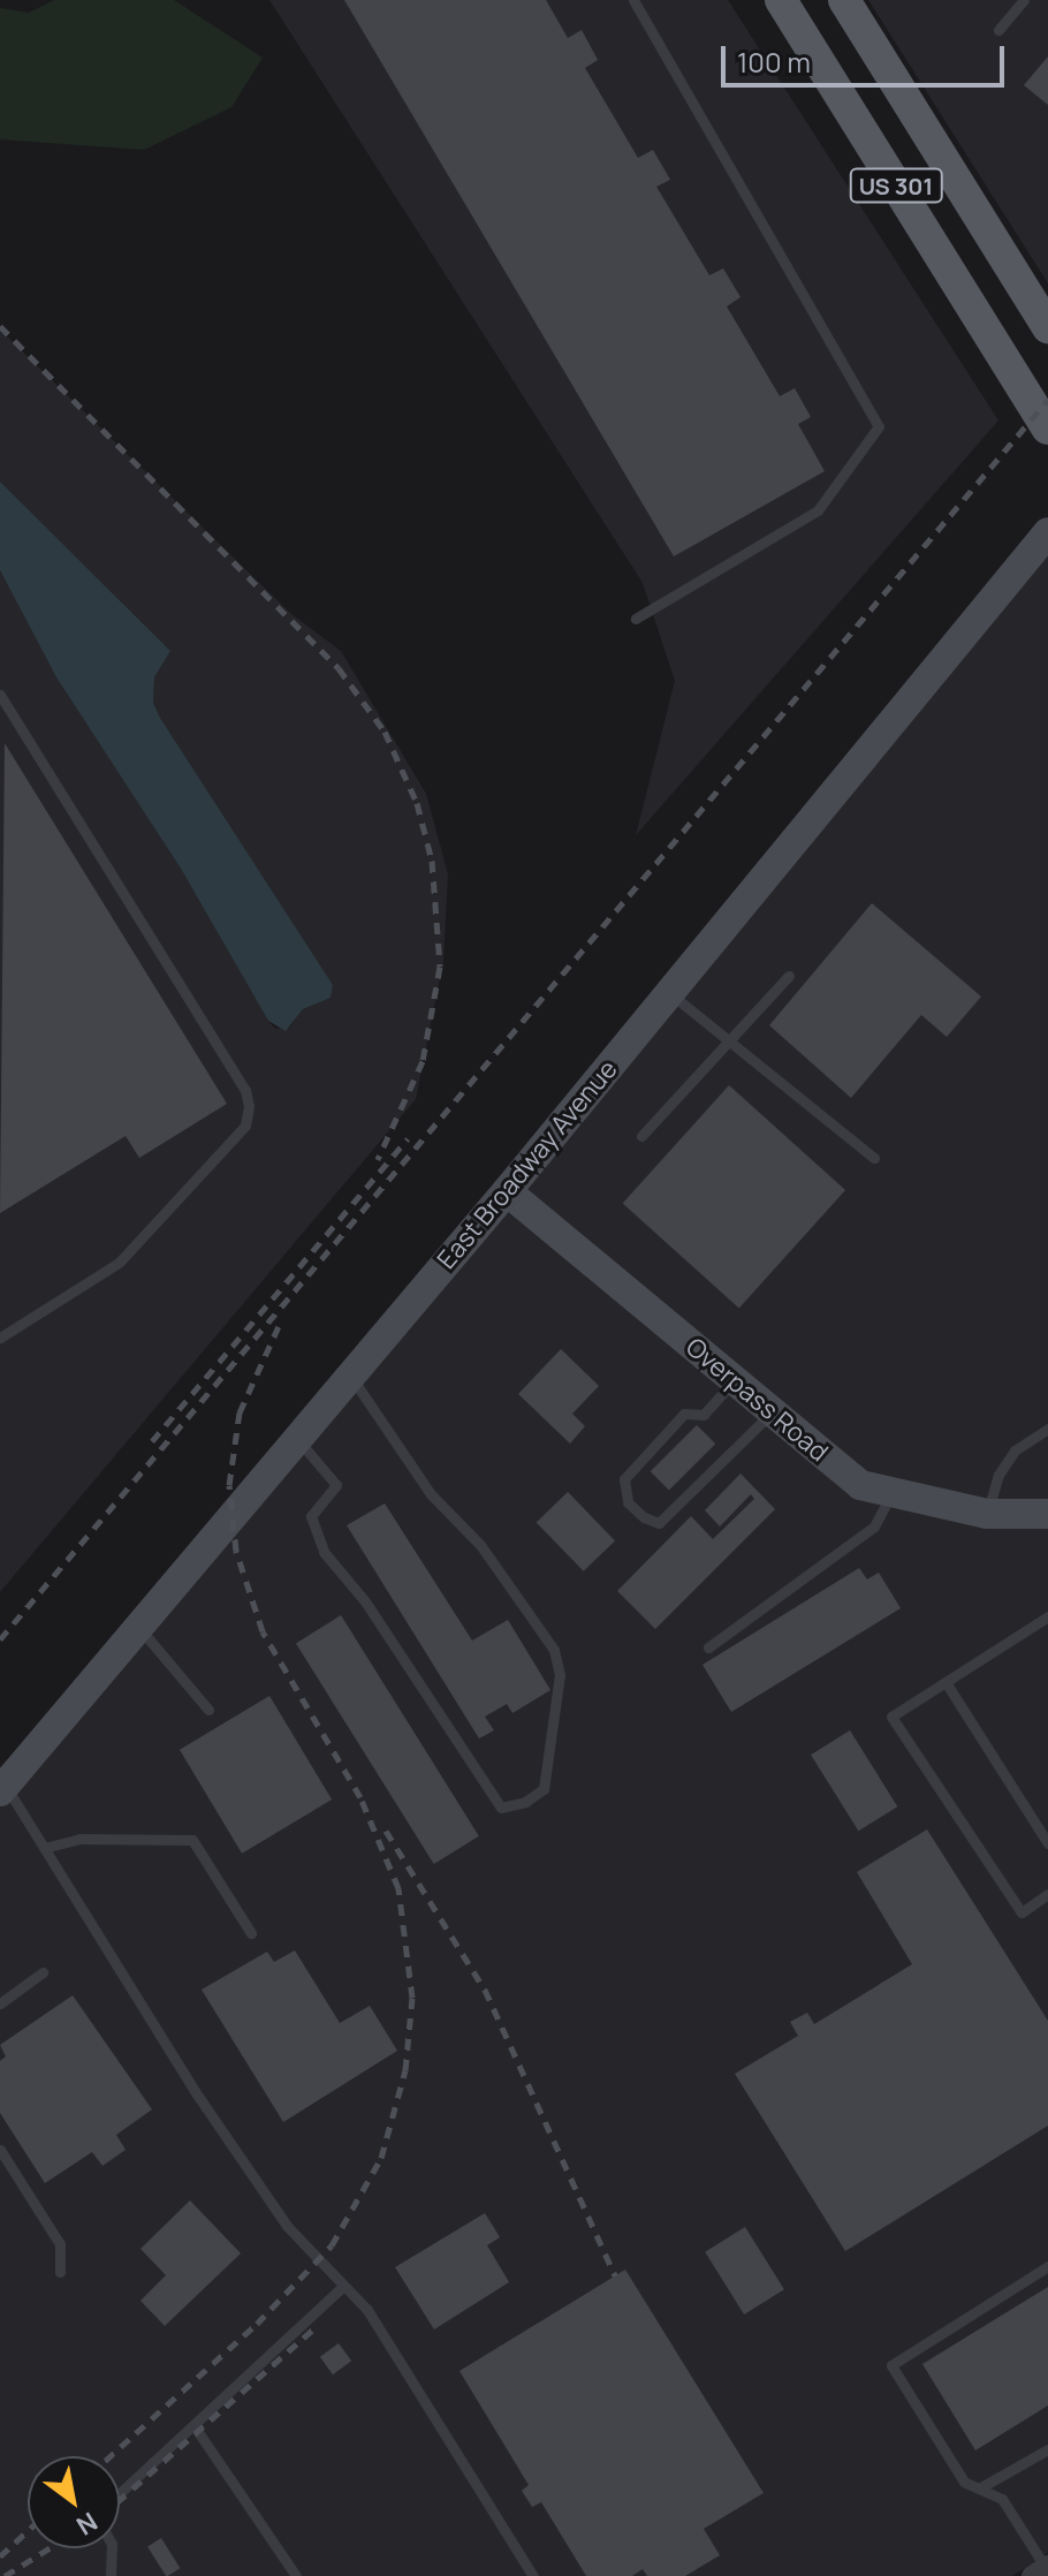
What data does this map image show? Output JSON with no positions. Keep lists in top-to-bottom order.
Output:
{
  "streets": {
    "main road": ["US 301", "East Broadway Avenue", "Overpass Road"]
  },
  "crossings": [
    ["East Broadway Avenue", "Overpass Road"]
  ],
  "scale_bar": "100 m",
  "north": "bottom right"
}
